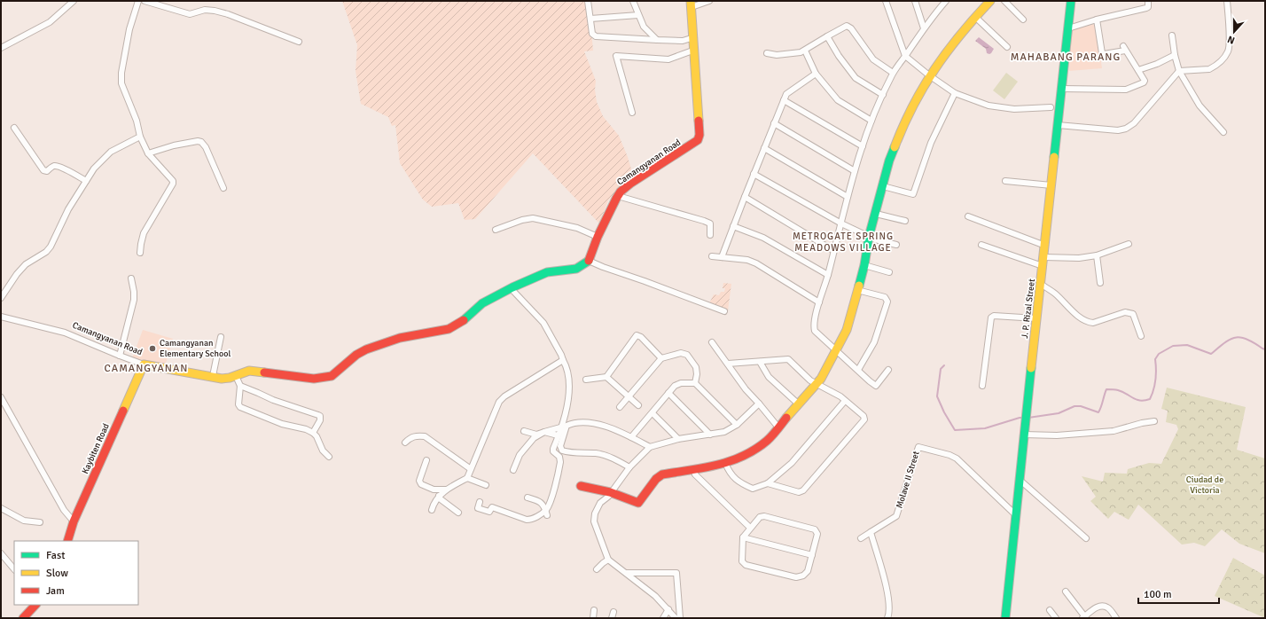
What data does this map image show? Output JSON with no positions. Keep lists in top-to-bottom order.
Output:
{
  "streets": {
    "street": [
      "Camangyanan Road",
      "J. P. Rizal Street",
      "Kaybiten Road",
      "Molave II Street"
    ]
  },
  "crossings": [
    ["Camangyanan Road", "Kaybiten Road"],
    ["J. P. Rizal Street", "Molave II Street"]
  ],
  "districts": ["MAHABANG PARANG", "METROGATE SPRING MEADOWS VILLAGE", "CAMANGYANAN"],
  "parks": ["Ciudad de Victoria"],
  "places": ["Camangyanan Elementary School"],
  "legend": ["Fast", "Slow", "Jam"],
  "scale_bar": "100 m",
  "north": "bottom"
}
